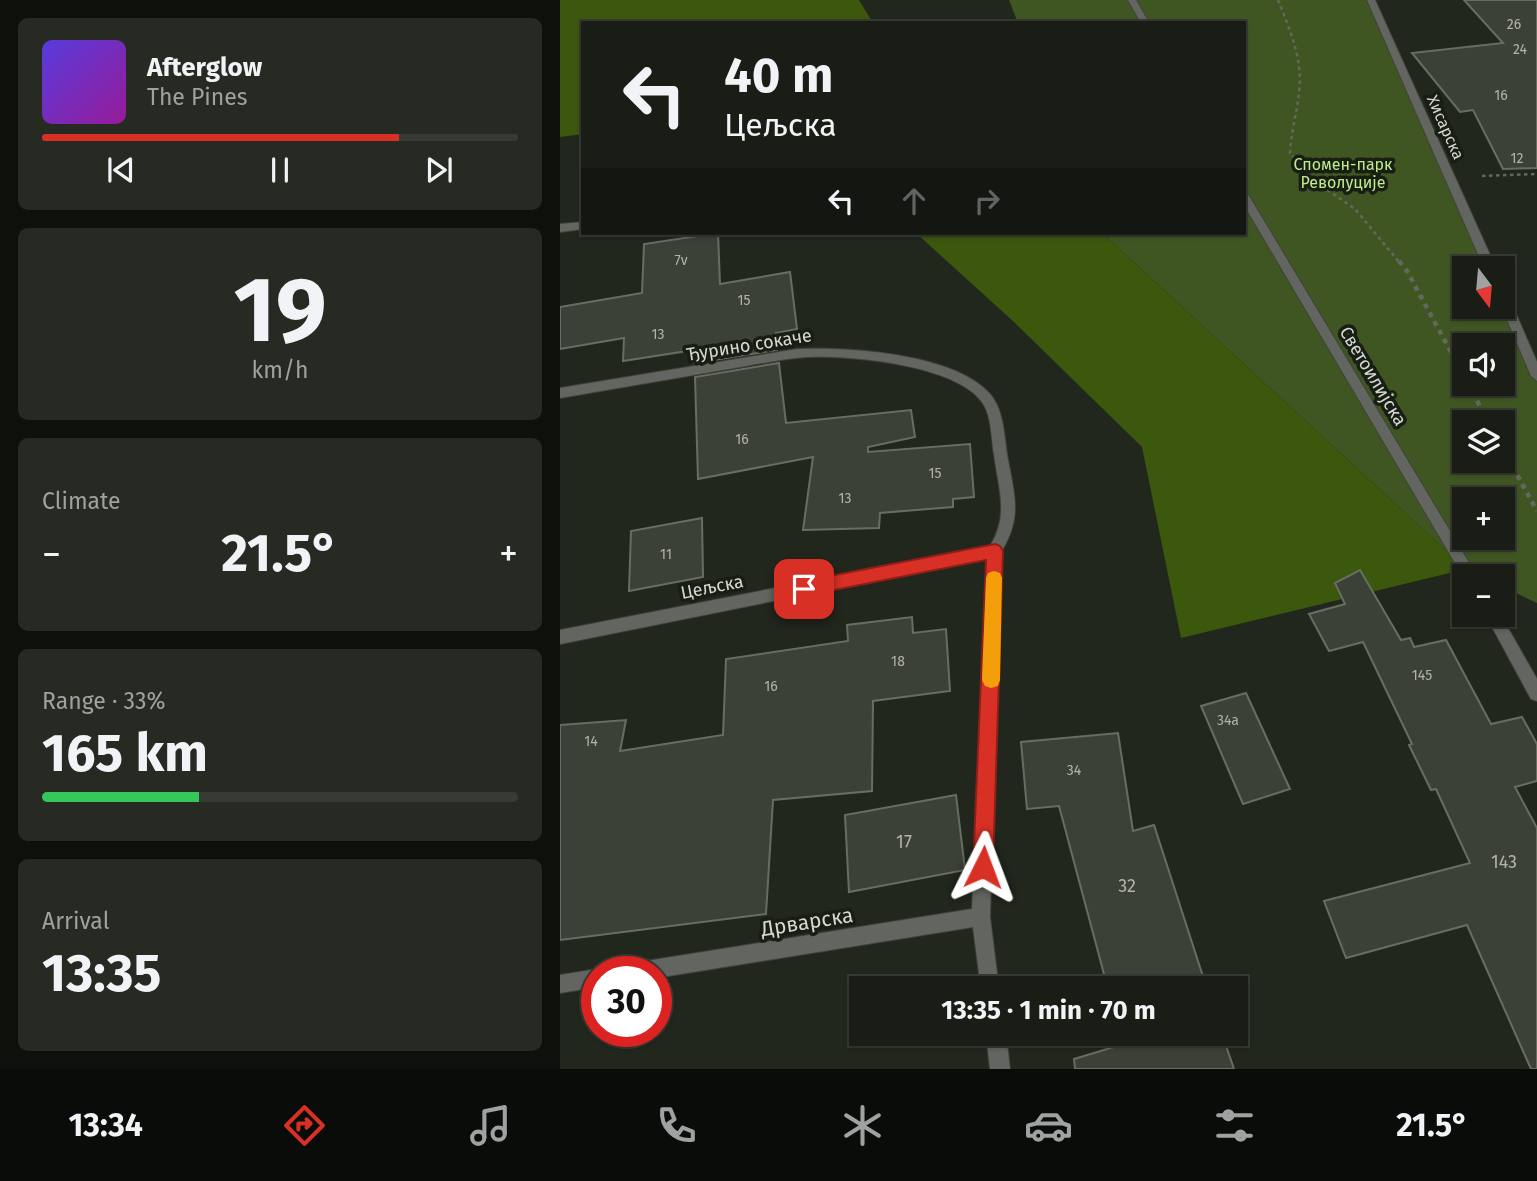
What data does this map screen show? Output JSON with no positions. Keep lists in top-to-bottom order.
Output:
{
  "streets": {
    "street": [
      "Хисарска",
      "Ђурино сокаче",
      "Светоилијска",
      "Цељска",
      "Дрварска"
    ]
  },
  "crossings": [
    ["Ђурино сокаче", "Цељска"]
  ],
  "parks": ["Спомен-парк Револуције"],
  "house_numbers": [
    "26",
    "24",
    "16",
    "12",
    "7v",
    "15",
    "13",
    "16",
    "15",
    "13",
    "11",
    "18",
    "145",
    "16",
    "34a",
    "14",
    "34",
    "17",
    "143",
    "32"
  ],
  "north": "bottom",
  "page": {
    "turn": ["40 m", "Цељска"],
    "song": ["Afterglow", "The Pines"],
    "tile": [
      ["19", "km/h"],
      "Climate",
      ["Range · 33%", "165 km"],
      ["Arrival", "13:35"]
    ],
    "map_buttons": ["+", "−"],
    "heat": ["−", "21.5°", "+"],
    "limit": "30",
    "trip": "13:35 · 1 min · 70 m",
    "tabs": ["13:34", "21.5°"]
  }
}
